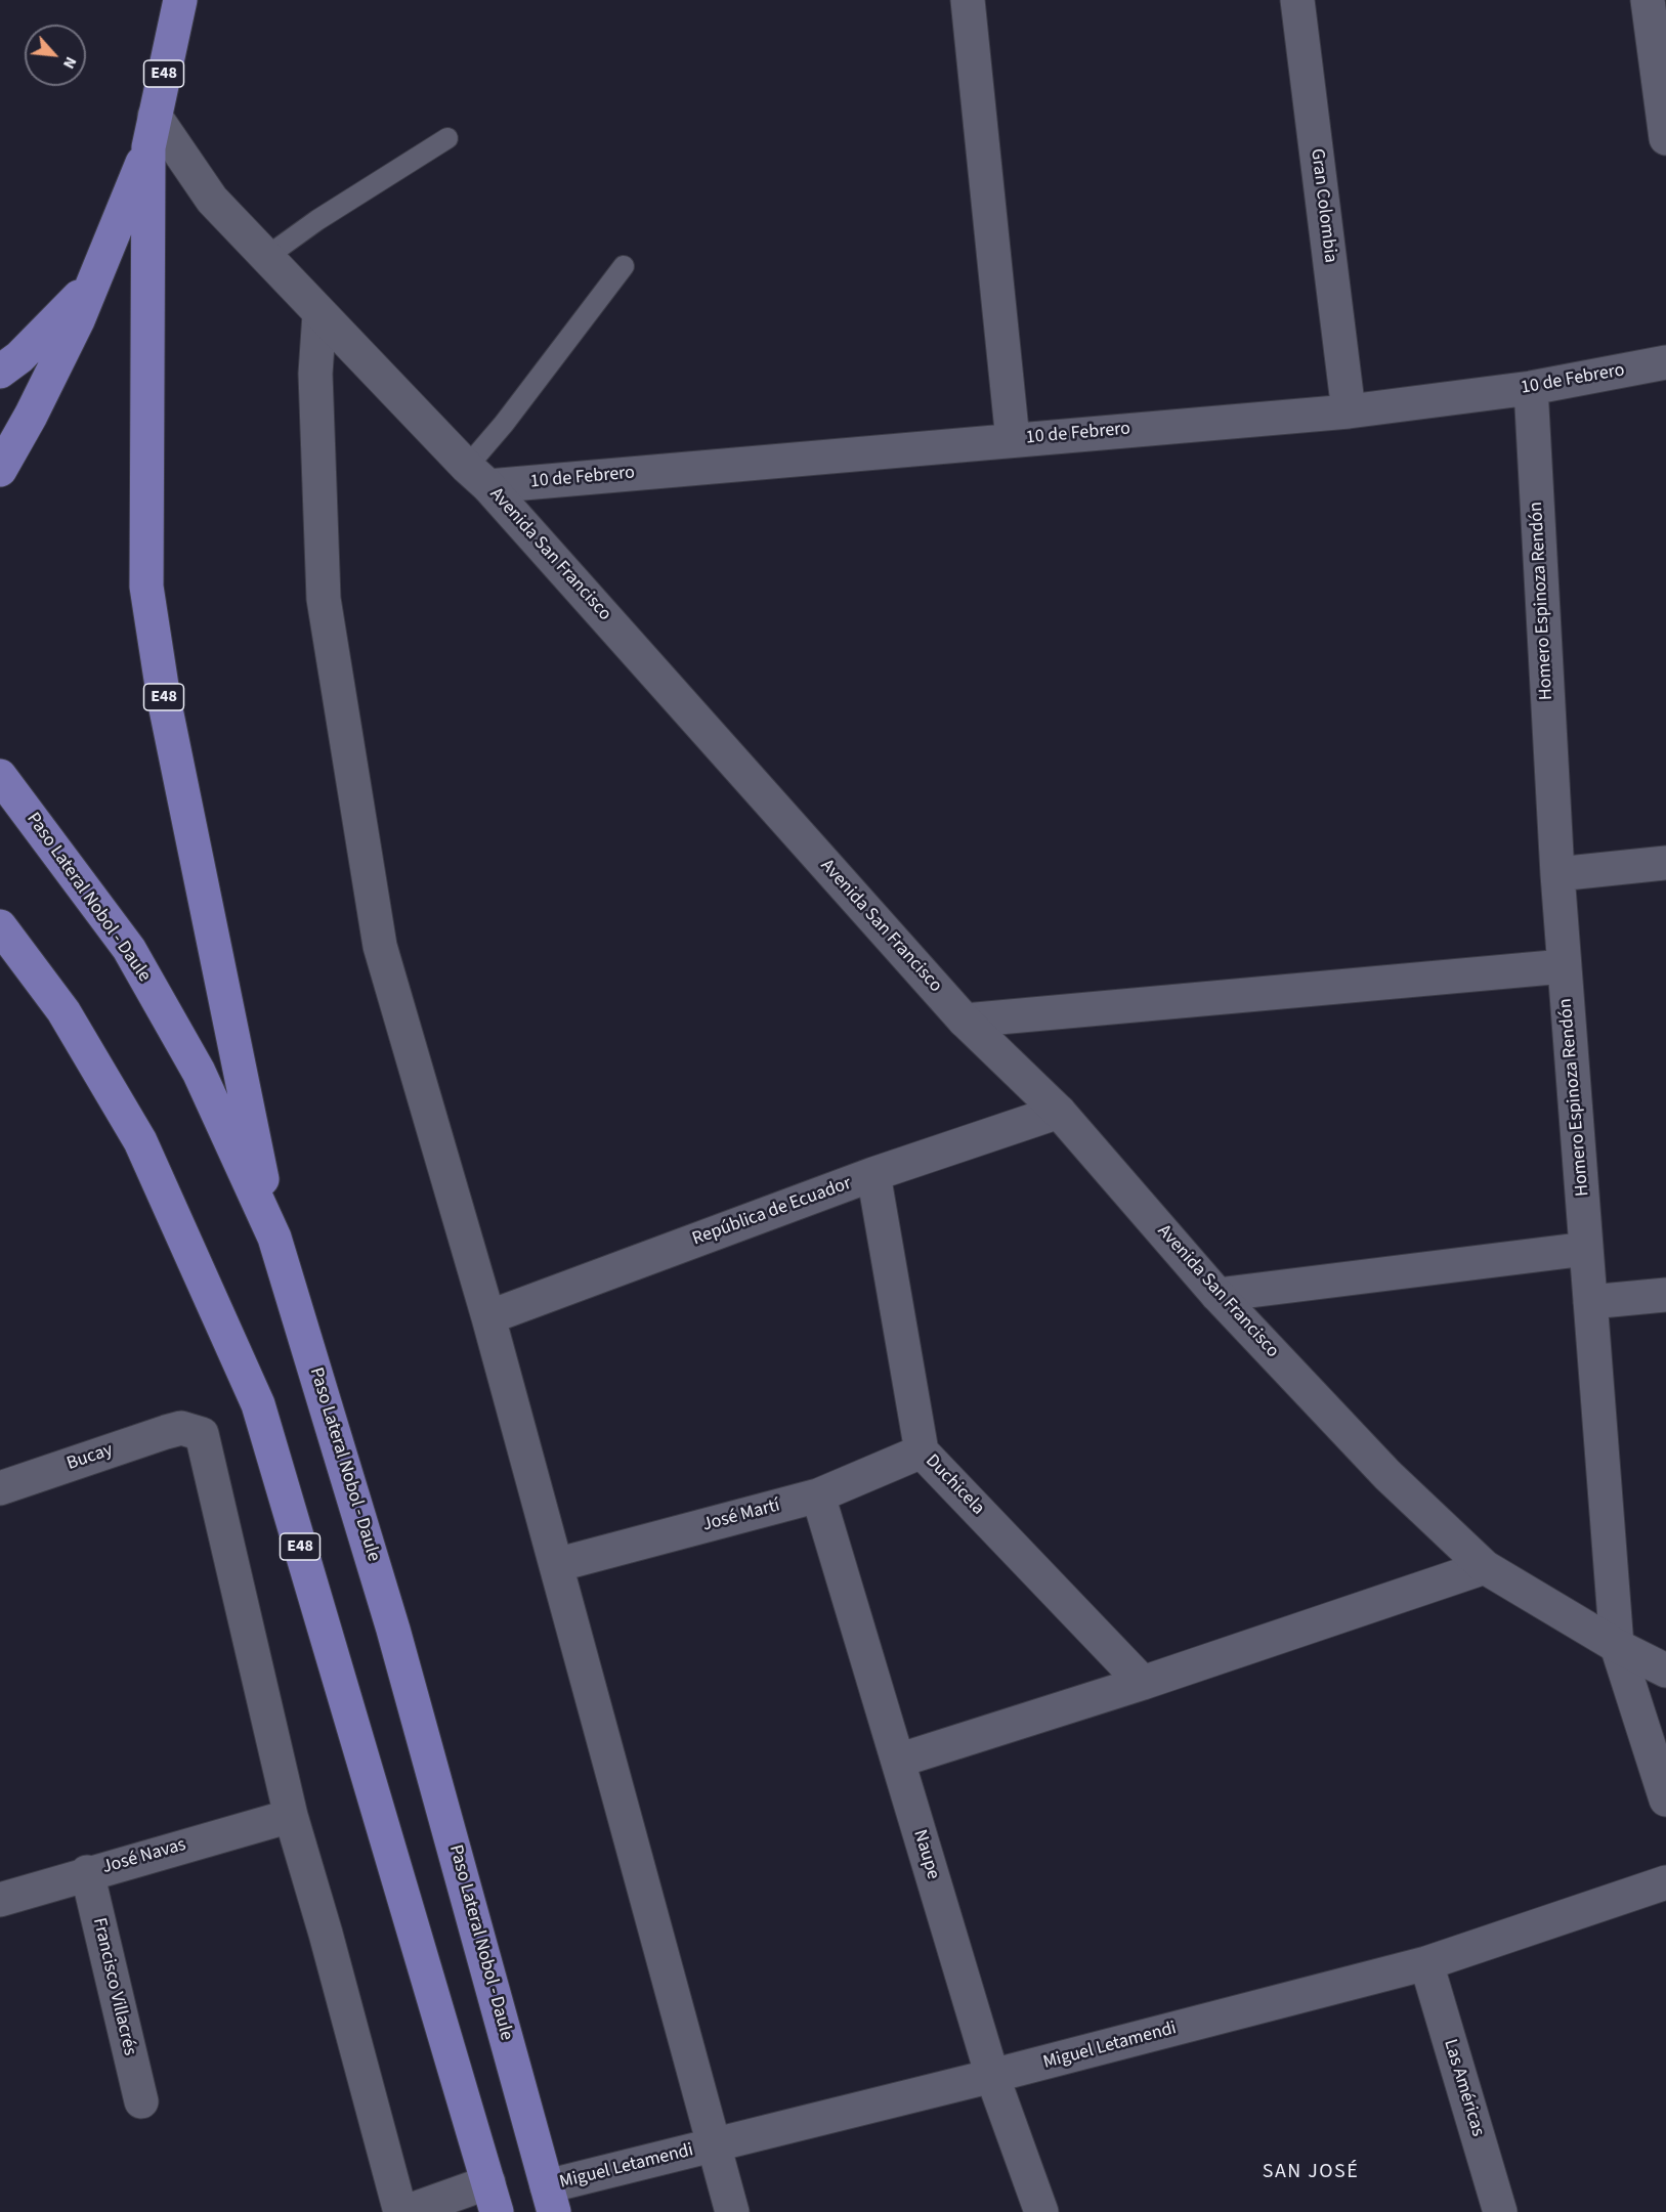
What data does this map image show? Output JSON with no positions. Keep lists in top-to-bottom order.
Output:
{
  "streets": {
    "main road": ["E48", "Paso Lateral Nobol - Daule"],
    "street": [
      "Gran Colombia",
      "10 de Febrero",
      "Avenida San Francisco",
      "Homero Espinoza Rendón",
      "República de Ecuador",
      "Bucay",
      "Duchicela",
      "José Martí",
      "Naupe",
      "José Navas",
      "Francisco Villacrés",
      "Miguel Letamendi",
      "Las Américas"
    ]
  },
  "crossings": [
    ["E48", "Avenida San Francisco"],
    ["E48", "Paso Lateral Nobol - Daule"],
    ["Gran Colombia", "10 de Febrero"],
    ["10 de Febrero", "Avenida San Francisco"],
    ["10 de Febrero", "Homero Espinoza Rendón"],
    ["Avenida San Francisco", "Homero Espinoza Rendón"],
    ["Avenida San Francisco", "República de Ecuador"],
    ["Paso Lateral Nobol - Daule", "Miguel Letamendi"],
    ["República de Ecuador", "Duchicela"],
    ["Bucay", "José Navas"],
    ["Duchicela", "José Martí"],
    ["José Martí", "Naupe"],
    ["Naupe", "Miguel Letamendi"],
    ["José Navas", "Francisco Villacrés"],
    ["Miguel Letamendi", "Las Américas"]
  ],
  "districts": ["SAN JOSÉ"],
  "north": "bottom right"
}
